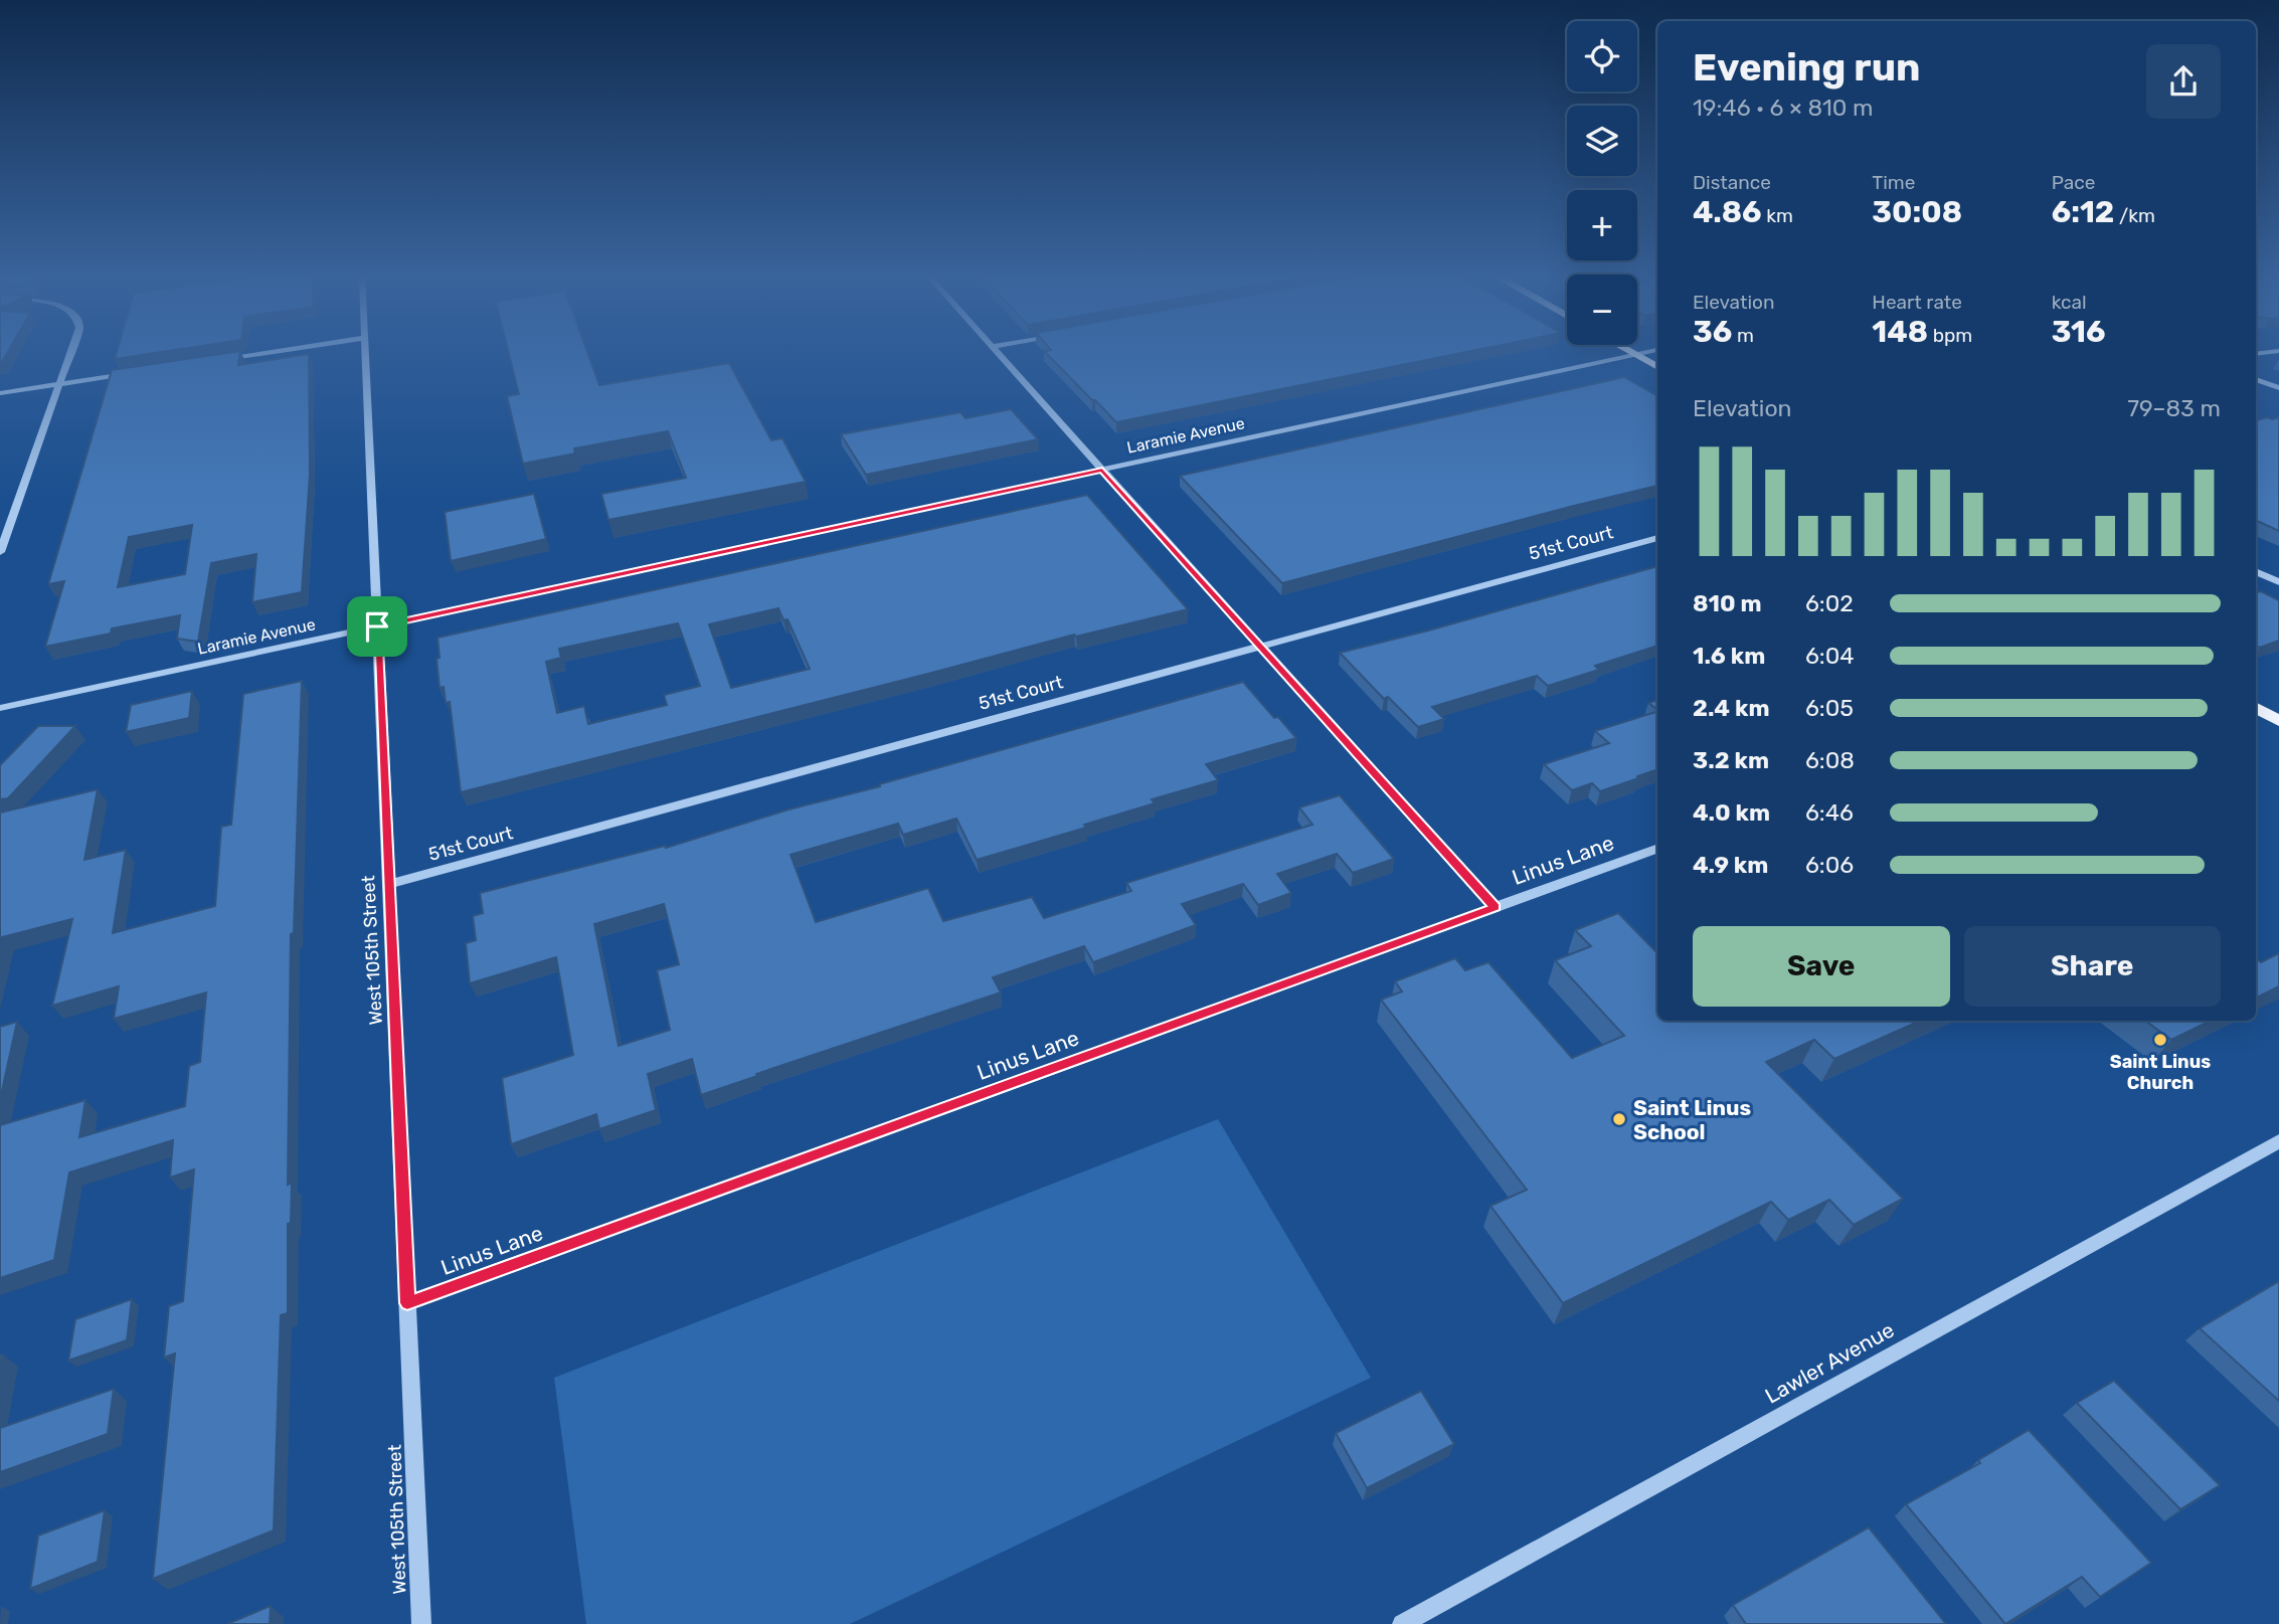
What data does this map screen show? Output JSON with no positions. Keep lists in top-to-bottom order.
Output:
{
  "streets": {
    "street": [
      "Laramie Avenue",
      "51st Court",
      "Linus Lane",
      "West 105th Street",
      "Lawler Avenue"
    ]
  },
  "crossings": [
    ["Laramie Avenue", "West 105th Street"],
    ["51st Court", "West 105th Street"],
    ["Linus Lane", "West 105th Street"]
  ],
  "places": ["Saint Linus Church", "Saint Linus School"],
  "page": {
    "map_buttons": ["+", "−"],
    "heading": ["Evening run", "19:46 · 6 × 810 m"],
    "stats": [
      ["Distance", "4.86 km"],
      ["Time", "30:08"],
      ["Pace", "6:12 /km"],
      ["Elevation", "36 m"],
      ["Heart rate", "148 bpm"],
      ["kcal", "316"]
    ],
    "chart": ["Elevation", "79–83 m"],
    "list": [
      {
        "name": "810 m",
        "note": "6:02"
      },
      {
        "name": "1.6 km",
        "note": "6:04"
      },
      {
        "name": "2.4 km",
        "note": "6:05"
      },
      {
        "name": "3.2 km",
        "note": "6:08"
      },
      {
        "name": "4.0 km",
        "note": "6:46"
      },
      {
        "name": "4.9 km",
        "note": "6:06"
      }
    ],
    "buttons": ["Save", "Share"]
  }
}
